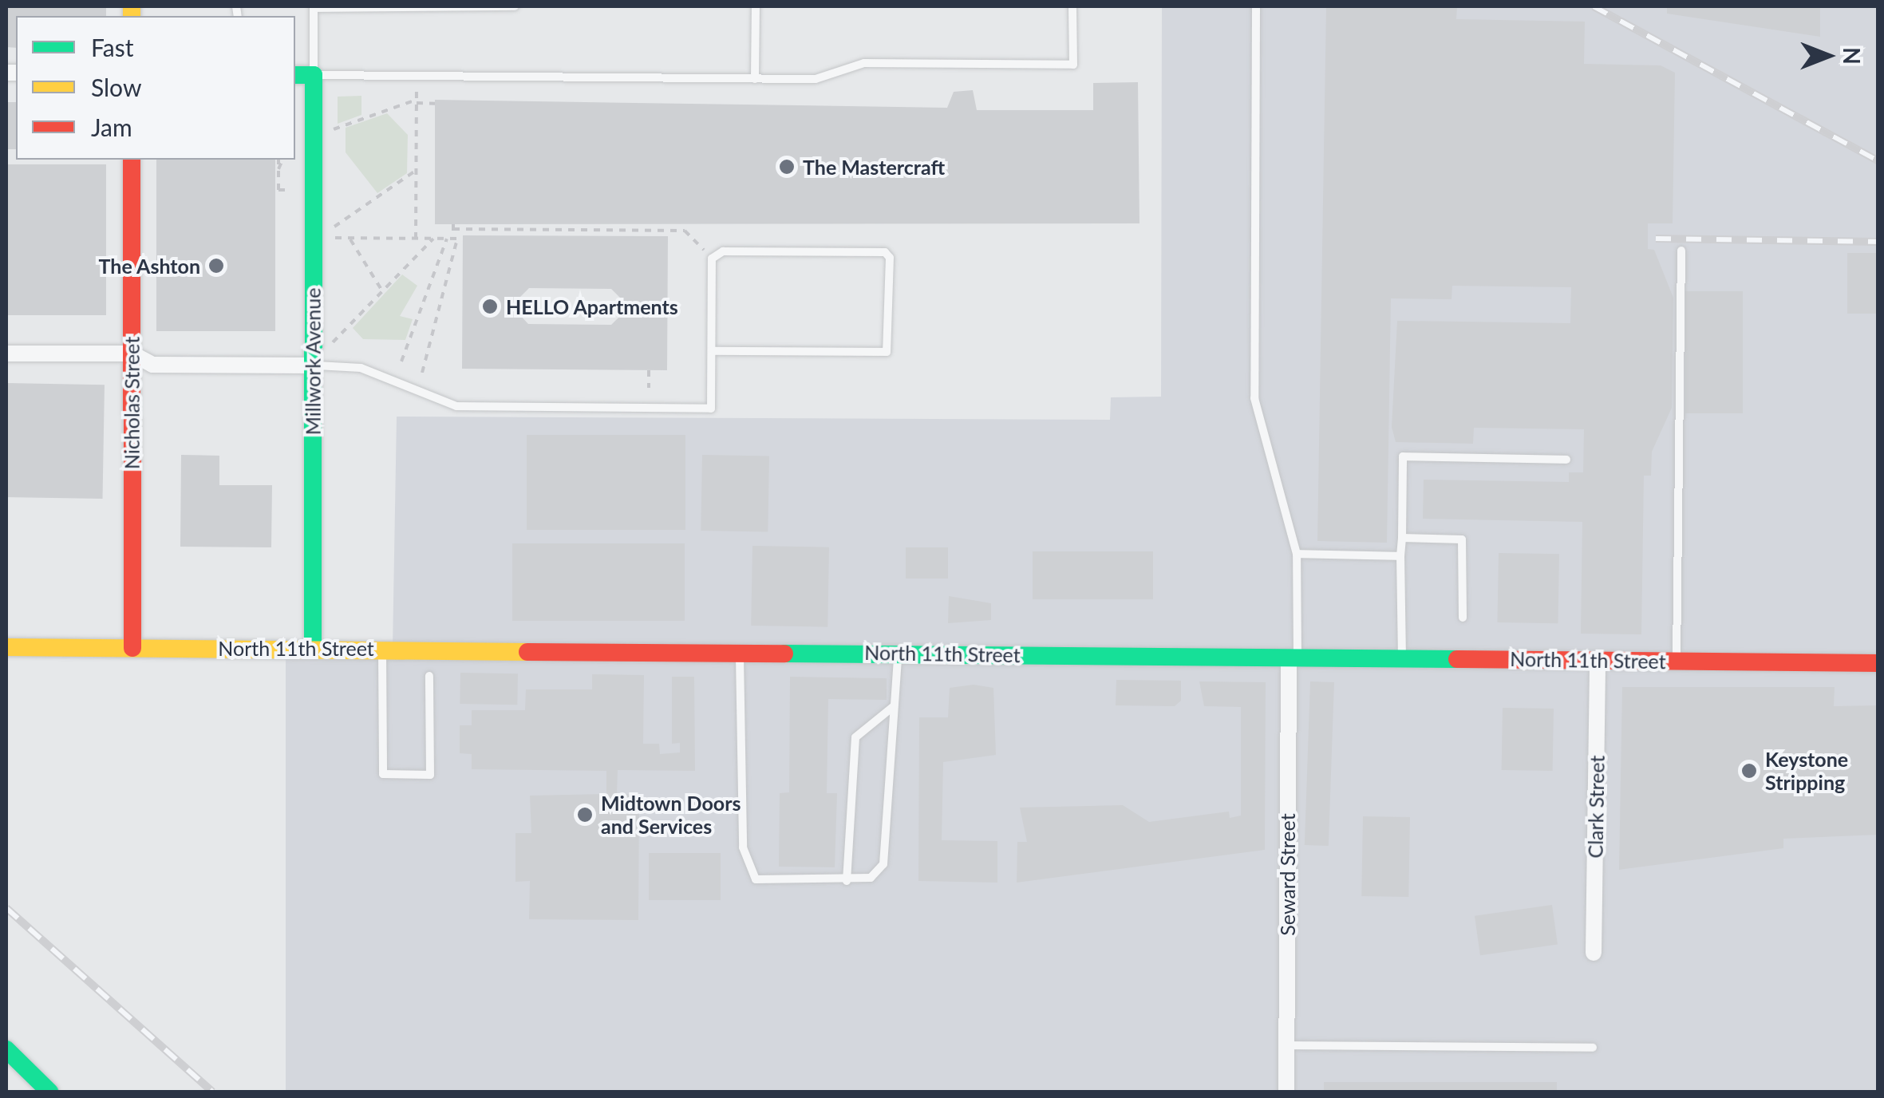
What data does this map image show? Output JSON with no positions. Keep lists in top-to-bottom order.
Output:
{
  "streets": {
    "main road": ["Millwork Avenue", "Nicholas Street", "North 11th Street"],
    "street": ["Clark Street", "Seward Street"]
  },
  "crossings": [
    ["Millwork Avenue", "North 11th Street"],
    ["Nicholas Street", "North 11th Street"],
    ["North 11th Street", "Clark Street"],
    ["North 11th Street", "Seward Street"]
  ],
  "places": [
    "The Mastercraft",
    "The Ashton",
    "HELLO Apartments",
    "Keystone Stripping",
    "Midtown Doors and Services"
  ],
  "legend": ["Fast", "Slow", "Jam"],
  "north": "right"
}
